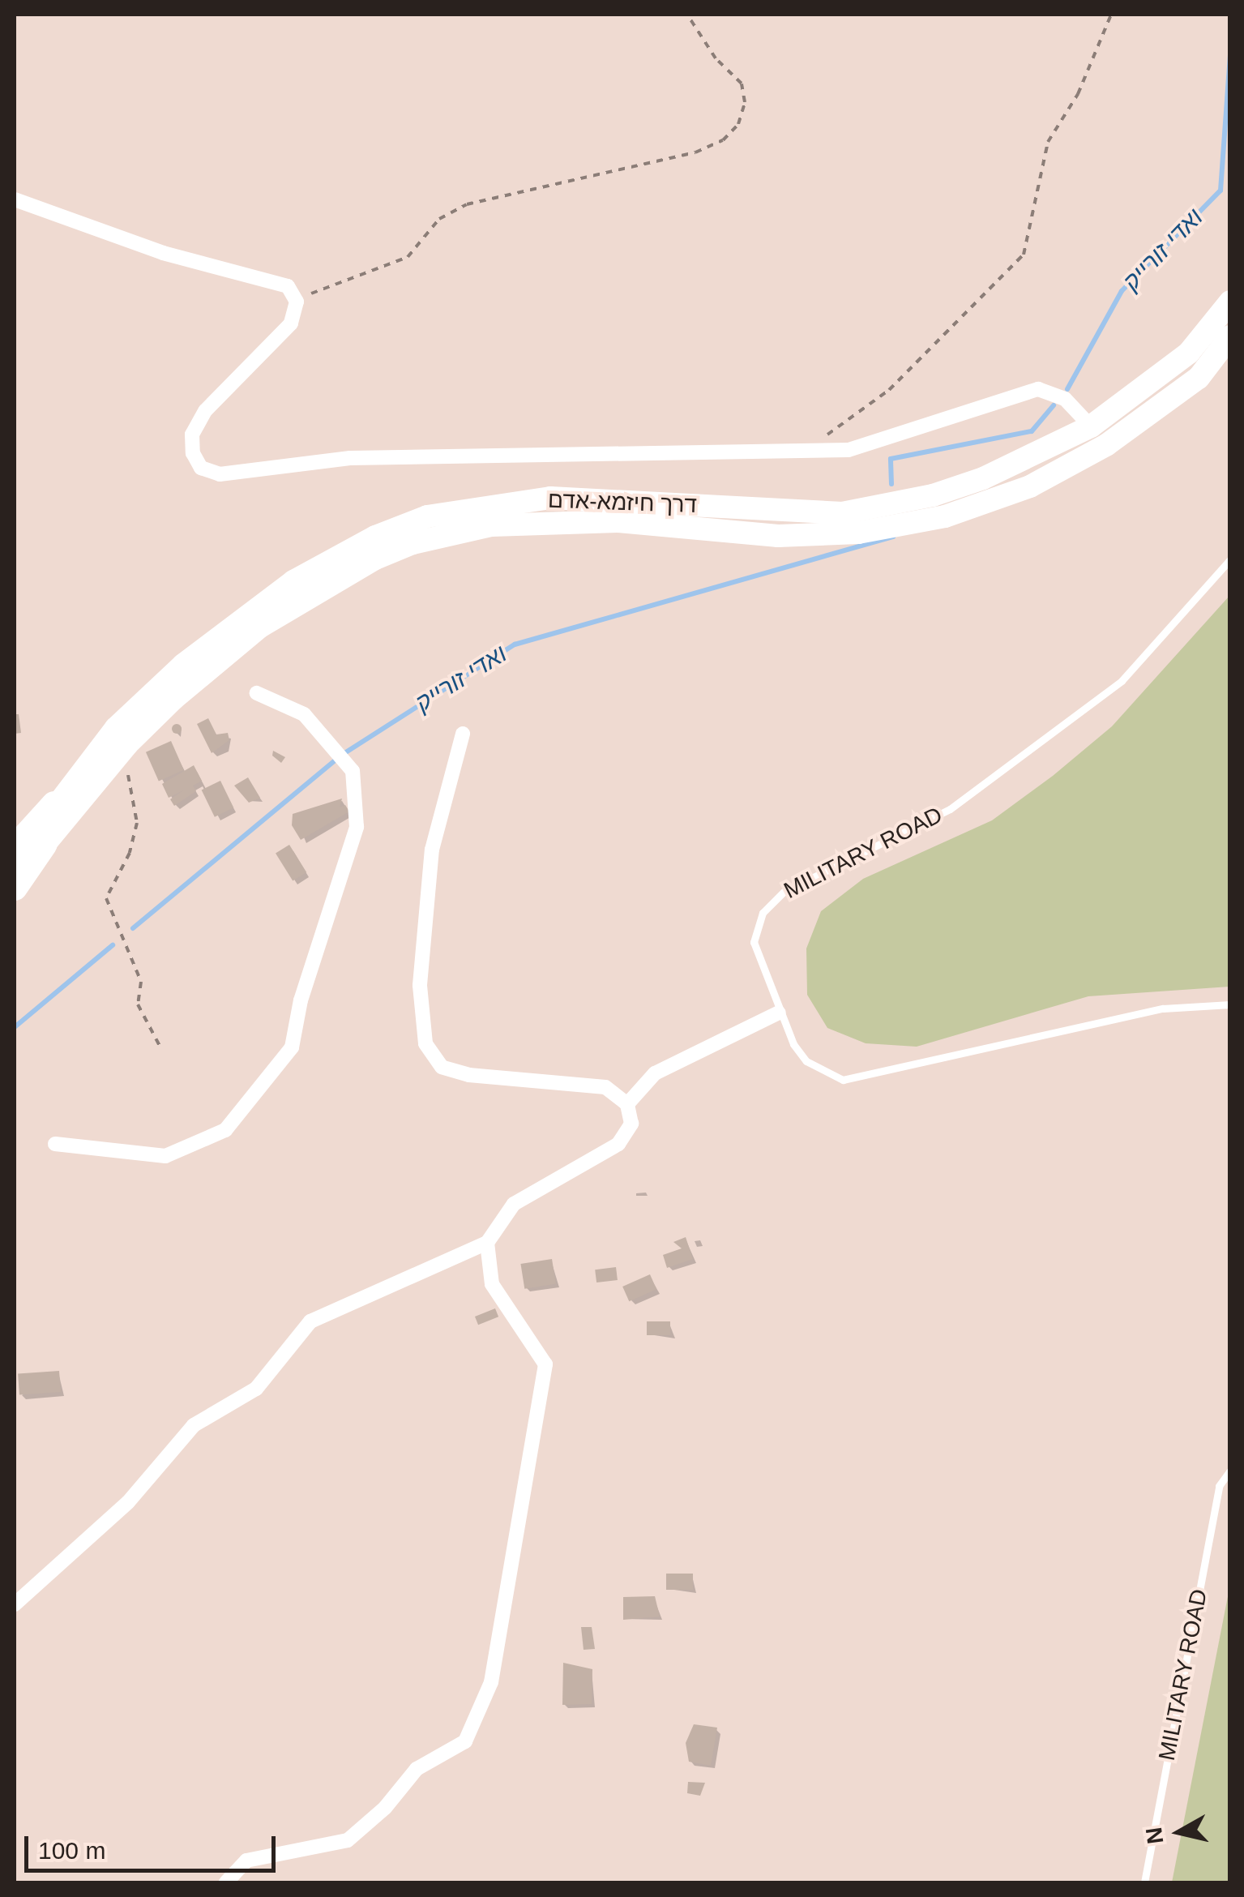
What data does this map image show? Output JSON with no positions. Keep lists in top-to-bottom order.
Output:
{
  "streets": {
    "main road": ["דרך חיזמא-אדם"],
    "lane": ["MILITARY ROAD"]
  },
  "water": ["ואדי זורייק"],
  "scale_bar": "100 m",
  "north": "left"
}
